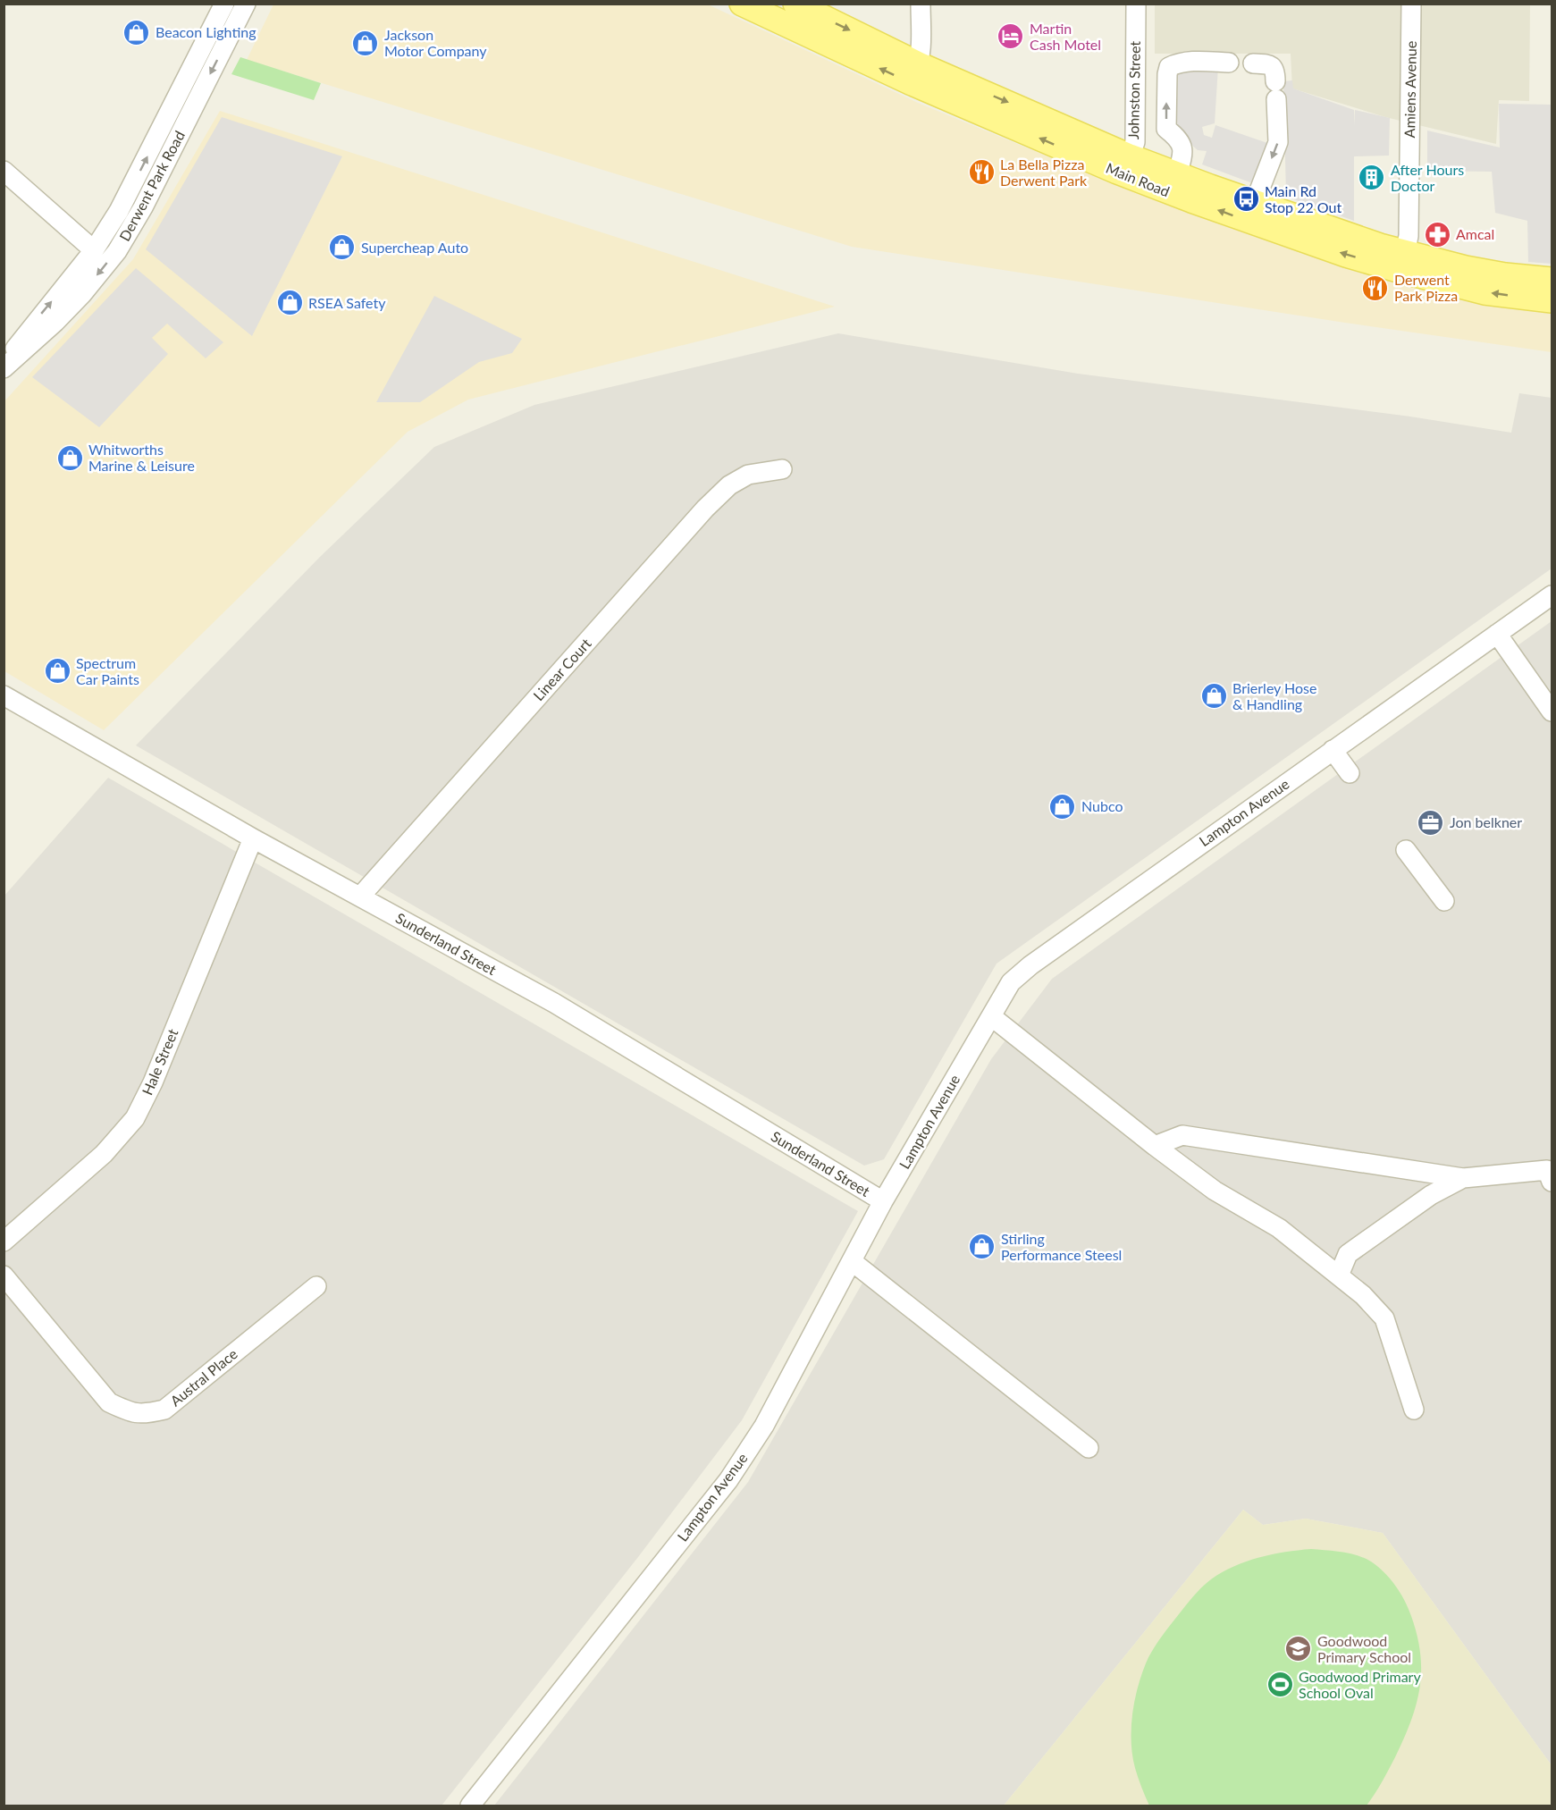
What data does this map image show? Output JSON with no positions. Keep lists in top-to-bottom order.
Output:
{
  "streets": {
    "main road": ["Main Road"],
    "street": [
      "Amiens Avenue",
      "Johnston Street",
      "Derwent Park Road",
      "Linear Court",
      "Lampton Avenue",
      "Sunderland Street",
      "Hale Street",
      "Austral Place"
    ]
  },
  "crossings": [
    ["Amiens Avenue", "Main Road"],
    ["Johnston Street", "Main Road"],
    ["Linear Court", "Sunderland Street"],
    ["Lampton Avenue", "Sunderland Street"],
    ["Sunderland Street", "Hale Street"]
  ],
  "places": {
    "shop": [
      "Beacon Lighting",
      "Jackson Motor Company",
      "Supercheap Auto",
      "RSEA Safety",
      "Whitworths Marine & Leisure",
      "Spectrum Car Paints",
      "Brierley Hose & Handling",
      "Nubco",
      "Stirling Performance Steesl"
    ],
    "hotel": ["Martin Cash Motel"],
    "restaurant": ["La Bella Pizza Derwent Park", "Derwent Park Pizza"],
    "building": ["After Hours Doctor"],
    "bus stop": ["Main Rd Stop 22 Out"],
    "pharmacy": ["Amcal"],
    "office": ["Jon belkner"],
    "school or university": ["Goodwood Primary School"],
    "sports": ["Goodwood Primary School Oval"]
  }
}
